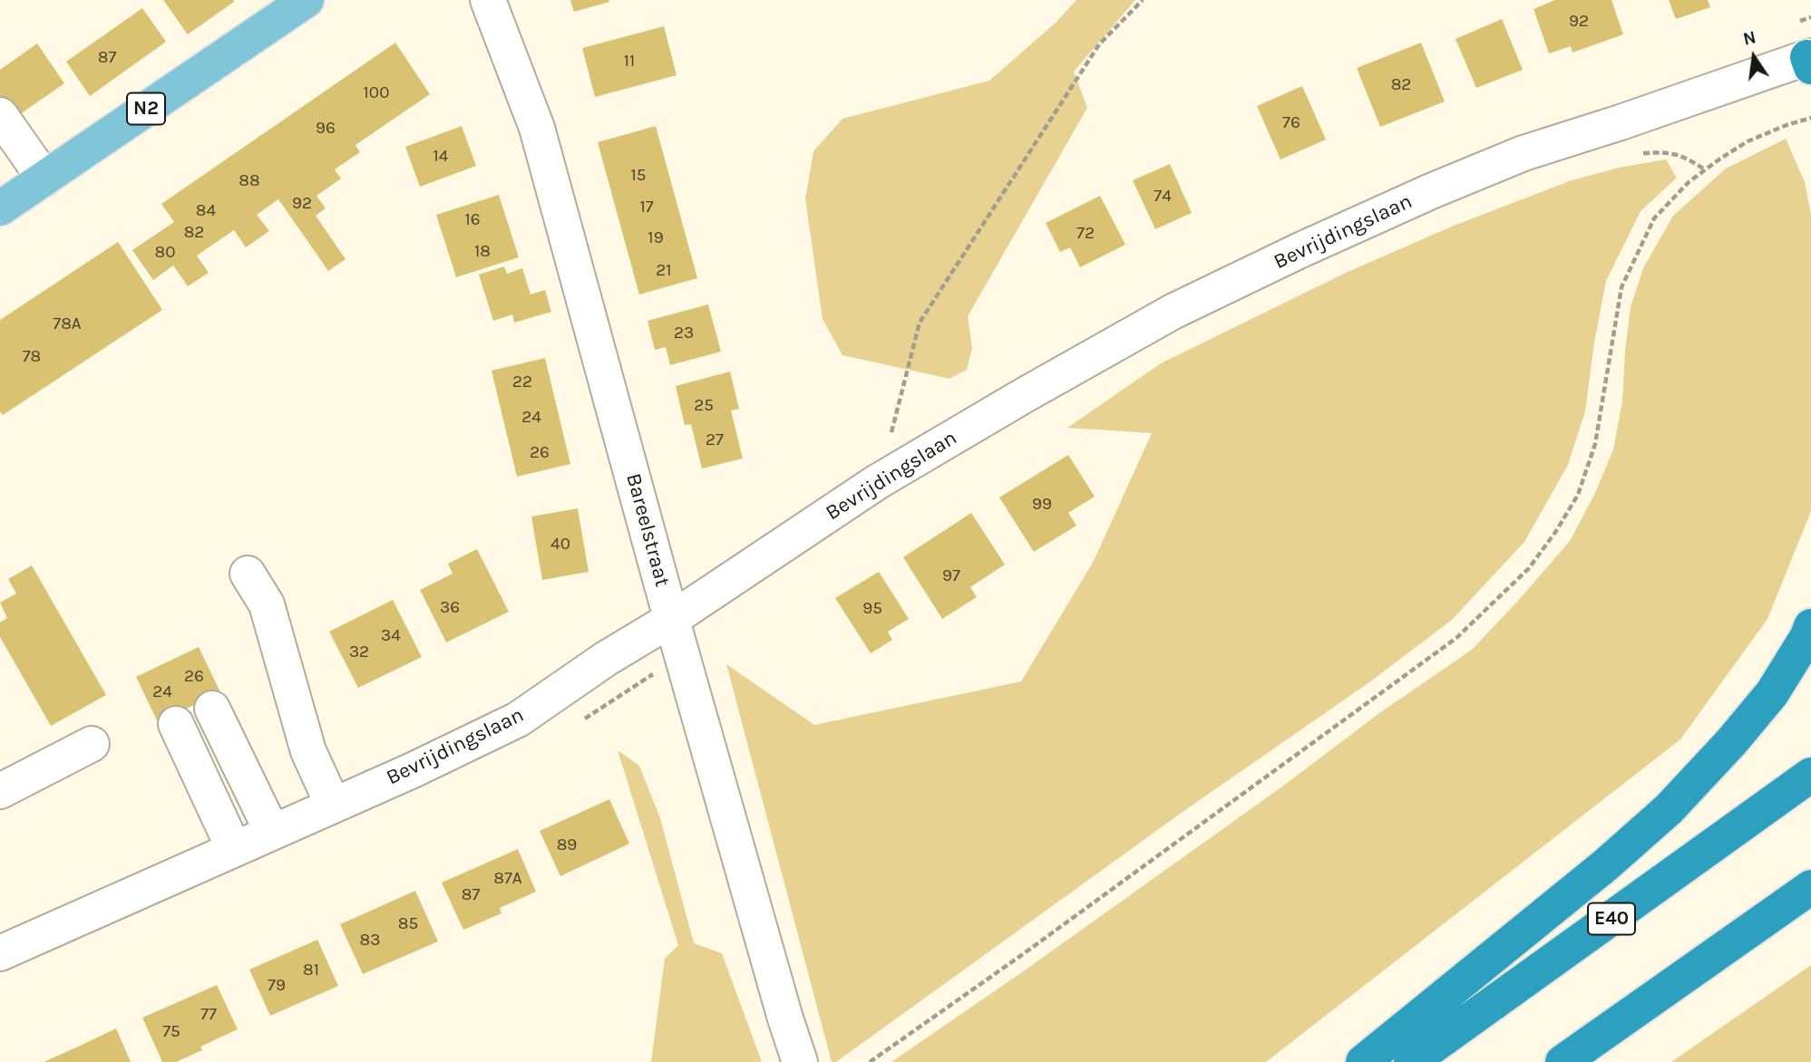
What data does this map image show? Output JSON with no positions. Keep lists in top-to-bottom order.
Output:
{
  "streets": {
    "highway": ["E40"],
    "main road": ["N2"],
    "street": ["Bevrijdingslaan", "Bareelstraat"]
  },
  "crossings": [
    ["Bevrijdingslaan", "Bareelstraat"]
  ],
  "house_numbers": [
    "92",
    "87",
    "11",
    "82",
    "100",
    "76",
    "96",
    "14",
    "15",
    "88",
    "74",
    "92",
    "17",
    "84",
    "16",
    "82",
    "72",
    "19",
    "18",
    "80",
    "21",
    "78A",
    "23",
    "78",
    "22",
    "25",
    "24",
    "27",
    "26",
    "99",
    "40",
    "97",
    "36",
    "95",
    "34",
    "32",
    "26",
    "24",
    "89",
    "87A",
    "87",
    "85",
    "83",
    "81",
    "79",
    "77",
    "75"
  ],
  "north": "top"
}
